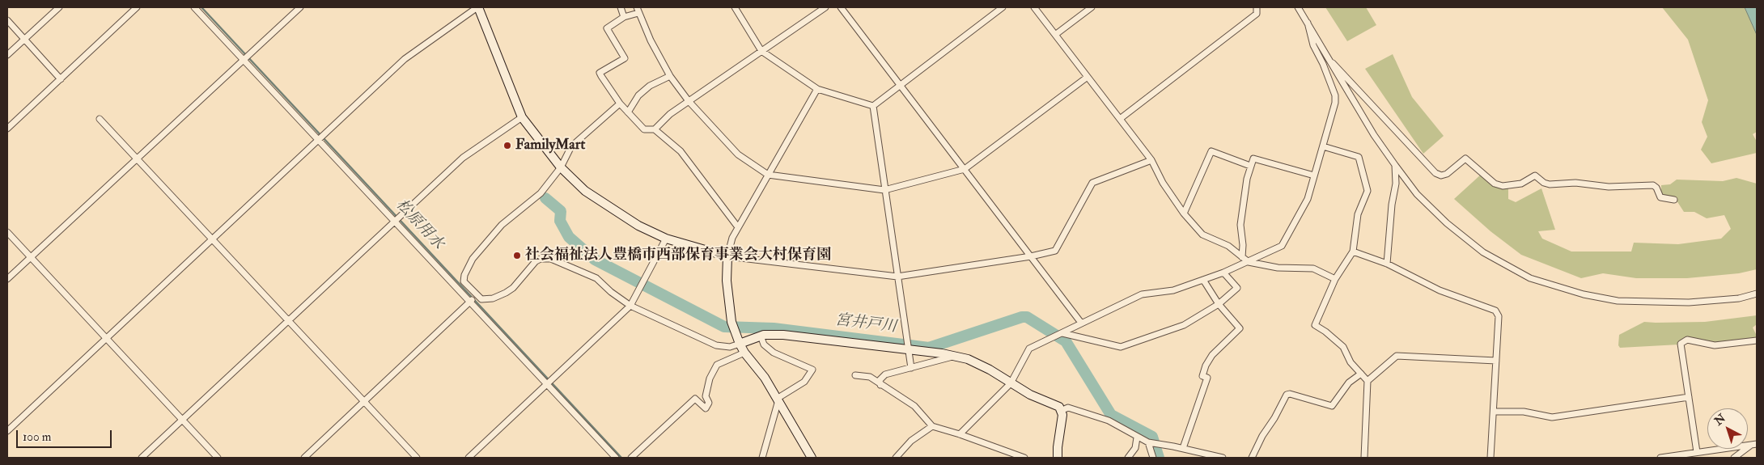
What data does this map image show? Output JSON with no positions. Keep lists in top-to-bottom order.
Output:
{
  "water": ["松原用水", "宮井戸川"],
  "places": ["FamilyMart", "社会福祉法人豊橋市西部保育事業会大村保育園"],
  "scale_bar": "100 m",
  "north": "top left"
}
